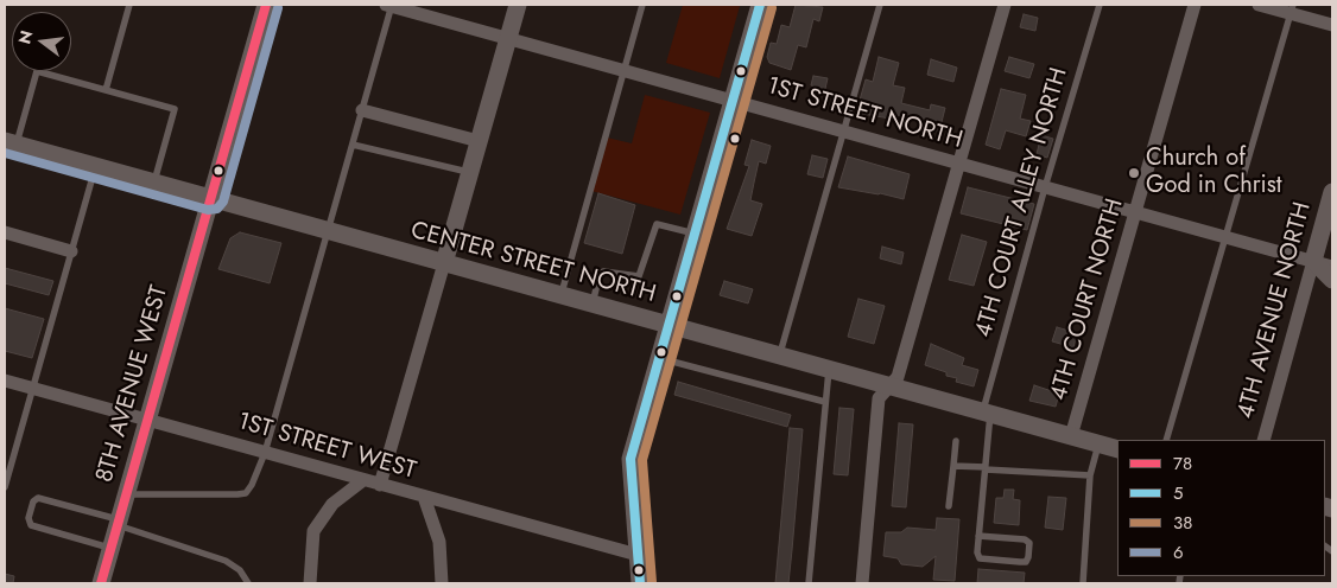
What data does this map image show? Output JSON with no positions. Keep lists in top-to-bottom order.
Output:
{
  "streets": {
    "street": [
      "1ST STREET NORTH",
      "CENTER STREET NORTH",
      "4TH COURT NORTH",
      "4TH AVENUE NORTH",
      "8TH AVENUE WEST",
      "1ST STREET WEST"
    ],
    "lane": ["4TH COURT ALLEY NORTH"]
  },
  "crossings": [
    ["1ST STREET NORTH", "4TH COURT ALLEY NORTH"],
    ["1ST STREET NORTH", "4TH COURT NORTH"],
    ["1ST STREET NORTH", "4TH AVENUE NORTH"],
    ["4TH COURT ALLEY NORTH", "CENTER STREET NORTH"],
    ["CENTER STREET NORTH", "4TH COURT NORTH"],
    ["CENTER STREET NORTH", "8TH AVENUE WEST"],
    ["8TH AVENUE WEST", "1ST STREET WEST"]
  ],
  "places": ["Church of God in Christ"],
  "lines": [
    "transit line 78",
    "transit line 5",
    "transit line 38",
    "transit line 6"
  ],
  "legend": [
    "78",
    "5",
    "38",
    "6"
  ],
  "north": "left"
}
